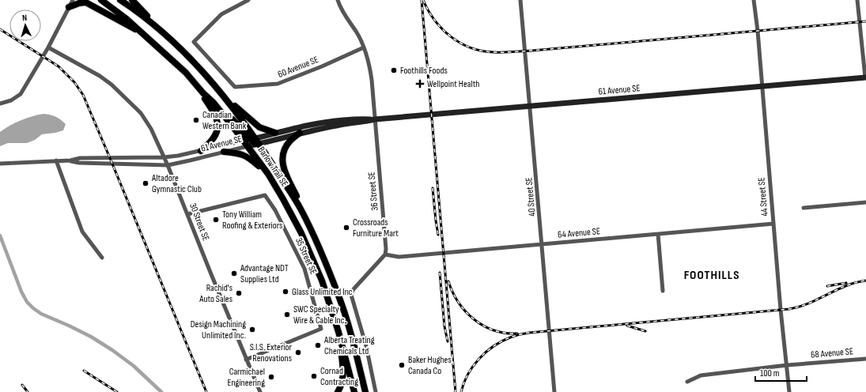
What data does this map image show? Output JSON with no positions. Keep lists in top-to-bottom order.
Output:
{
  "streets": {
    "main road": ["Barlow Trail SE"],
    "street": [
      "60 Avenue SE",
      "61 Avenue SE",
      "36 Street SE",
      "40 Street SE",
      "44 Street SE",
      "30 Street SE",
      "64 Avenue SE",
      "35 Street SE",
      "68 Avenue SE"
    ]
  },
  "crossings": [
    ["60 Avenue SE", "36 Street SE"],
    ["61 Avenue SE", "Barlow Trail SE"],
    ["61 Avenue SE", "36 Street SE"],
    ["61 Avenue SE", "40 Street SE"],
    ["61 Avenue SE", "44 Street SE"],
    ["61 Avenue SE", "30 Street SE"],
    ["36 Street SE", "64 Avenue SE"],
    ["40 Street SE", "64 Avenue SE"],
    ["44 Street SE", "64 Avenue SE"],
    ["44 Street SE", "68 Avenue SE"],
    ["30 Street SE", "35 Street SE"]
  ],
  "districts": ["FOOTHILLS"],
  "places": {
    "other": [
      "Foothills Foods",
      "Canadian Western Bank",
      "Altadore Gymnastic Club",
      "Tony William Roofing & Exteriors",
      "Crossroads Furniture Mart",
      "Advantage NDT Supplies Ltd",
      "Glass Unlimited Inc",
      "Rachid's Auto Sales",
      "SWC Specialty Wire & Cable Inc.",
      "Design Machining Unlimited Inc.",
      "Alberta Treating Chemicals Ltd",
      "S.I.S. Exterior Renovations",
      "Baker Hughes Canada Co",
      "Cornad Contracting",
      "Carmichael Engineering"
    ],
    "health": ["Wellpoint Health"]
  },
  "scale_bar": "100 m",
  "north": "top"
}
